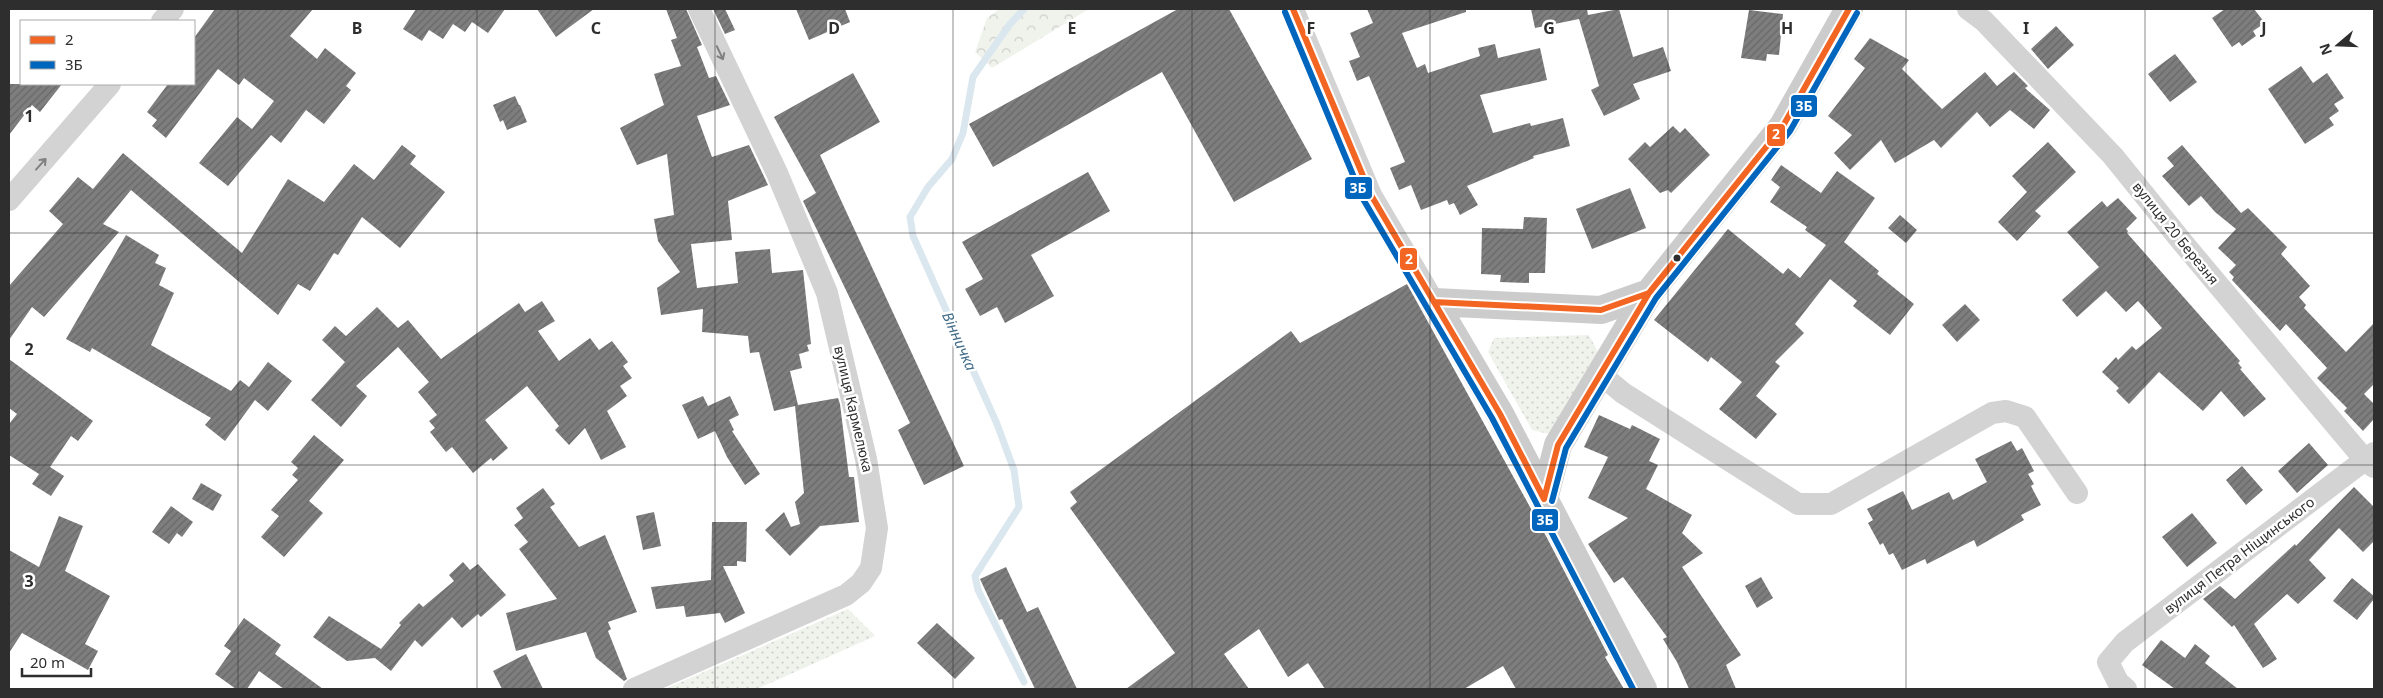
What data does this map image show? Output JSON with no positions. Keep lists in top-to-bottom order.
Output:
{
  "streets": {
    "street": ["вулиця 20 Березня", "вулиця Кармелюка", "вулиця Петра Ніщинського"]
  },
  "crossings": [
    ["вулиця 20 Березня", "вулиця Петра Ніщинського"]
  ],
  "water": ["Вінничка"],
  "lines": ["transit line 2", "transit line 3Б"],
  "legend": ["2", "3Б"],
  "scale_bar": "20 m",
  "north": "left",
  "grid": {
    "columns": [
      "B",
      "C",
      "D",
      "E",
      "F",
      "G",
      "H",
      "I",
      "J"
    ],
    "rows": ["1", "2", "3"]
  }
}
